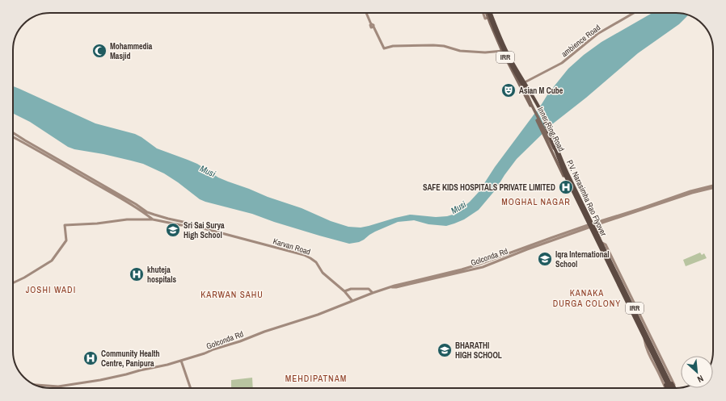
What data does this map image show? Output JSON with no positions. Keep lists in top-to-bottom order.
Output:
{
  "streets": {
    "highway": ["P.V. Narasimha Rao Flyover"],
    "main road": ["IRR", "Inner Ring Road"],
    "street": ["ambience Road", "Karvan Road", "Golconda Rd"]
  },
  "crossings": [
    ["ambience Road", "Inner Ring Road"],
    ["IRR", "Inner Ring Road"],
    ["IRR", "Golconda Rd"],
    ["Inner Ring Road", "Golconda Rd"],
    ["Karvan Road", "Golconda Rd"]
  ],
  "districts": [
    "MOGHAL NAGAR",
    "JOSHI WADI",
    "KANAKA DURGA COLONY",
    "KARWAN SAHU",
    "MEHDIPATNAM"
  ],
  "water": ["Musi"],
  "places": {
    "mosque": ["Mohammedia Masjid"],
    "theatre": ["Asian M Cube"],
    "hospital": ["SAFE KIDS HOSPITALS PRIVATE LIMITED", "khuteja hospitals", "Community Health Centre, Panipura"],
    "school or university": ["Sri Sai Surya High School", "Iqra International School", "BHARATHI HIGH SCHOOL"]
  },
  "north": "bottom right"
}
